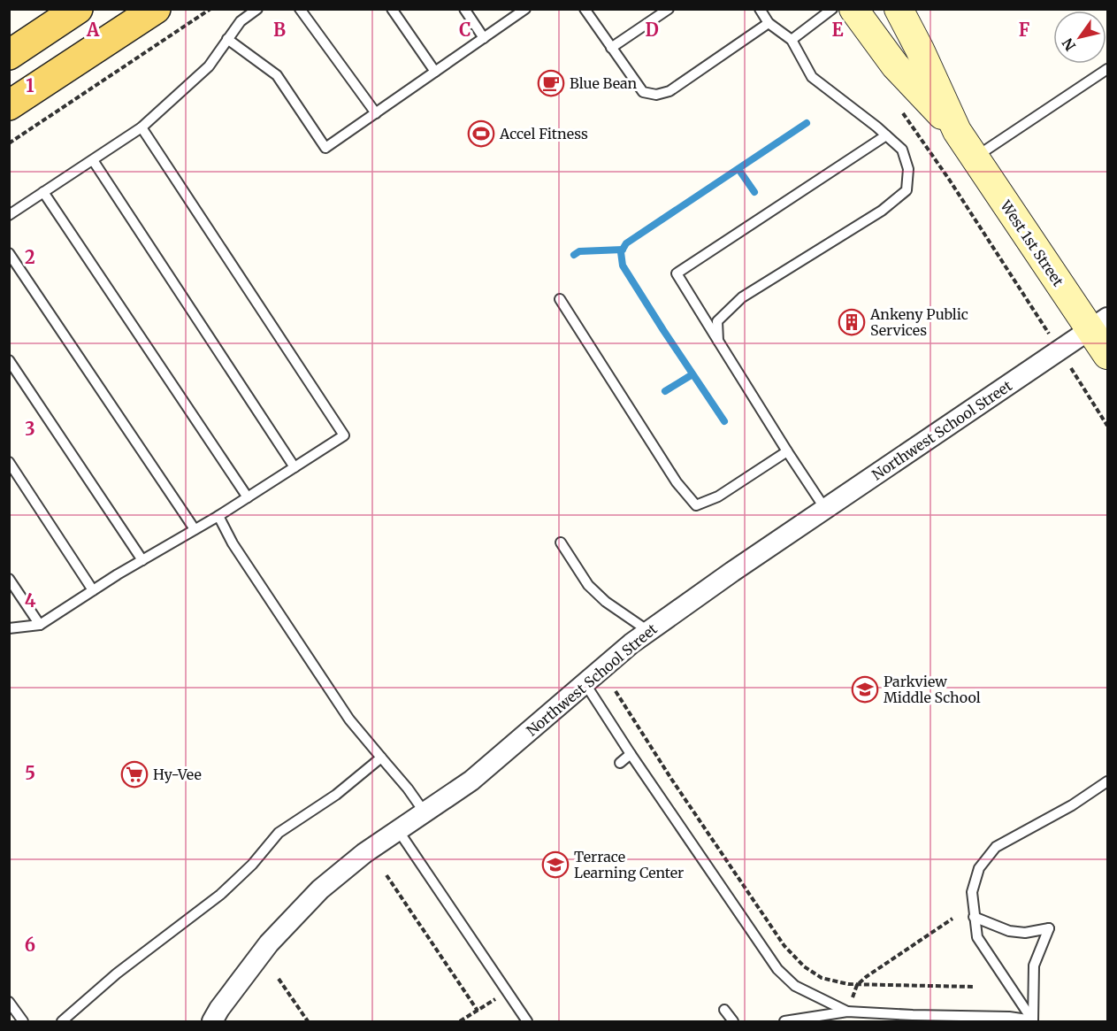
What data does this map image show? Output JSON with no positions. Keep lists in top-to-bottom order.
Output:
{
  "streets": {
    "main road": ["West 1st Street"],
    "street": ["Northwest School Street"]
  },
  "crossings": [
    ["West 1st Street", "Northwest School Street"]
  ],
  "places": {
    "cafe": ["Blue Bean"],
    "sports": ["Accel Fitness"],
    "building": ["Ankeny Public Services"],
    "school or university": ["Parkview Middle School", "Terrace Learning Center"],
    "supermarket": ["Hy-Vee"]
  },
  "north": "bottom left",
  "grid": {
    "columns": [
      "A",
      "B",
      "C",
      "D",
      "E",
      "F"
    ],
    "rows": [
      "1",
      "2",
      "3",
      "4",
      "5",
      "6"
    ]
  }
}
